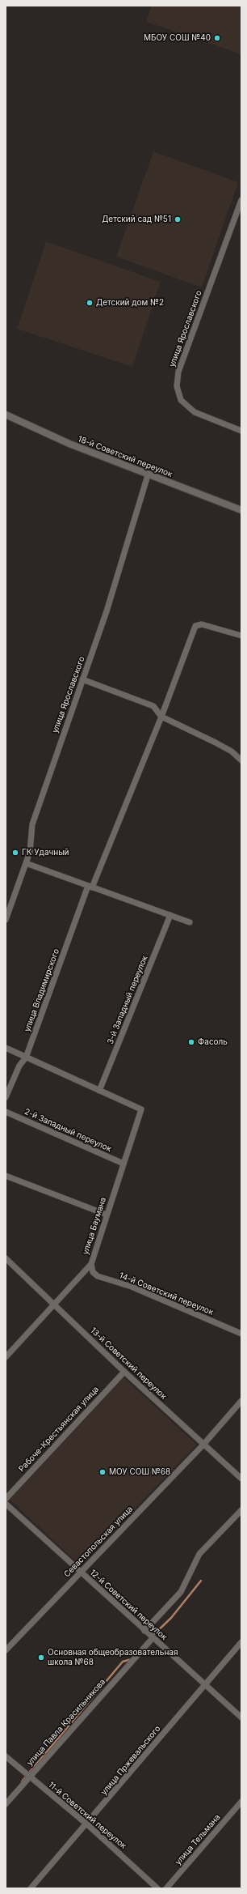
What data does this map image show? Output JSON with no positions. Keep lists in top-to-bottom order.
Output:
{
  "streets": {
    "street": [
      "улица Ярославского",
      "18-й Советский переулок",
      "улица Владимирского",
      "3-й Западный переулок",
      "2-й Западный переулок",
      "улица Баумана",
      "14-й Советский переулок",
      "13-й Советский переулок",
      "Рабоче-Крестьянская улица",
      "Севастопольская улица",
      "12-й Советский переулок",
      "улица Павла Красильникова",
      "улица Пржевальского",
      "11-й Советский переулок",
      "улица Тельмана"
    ]
  },
  "crossings": [
    ["улица Ярославского", "18-й Советский переулок"],
    ["3-й Западный переулок", "улица Баумана"],
    ["2-й Западный переулок", "улица Баумана"],
    ["улица Баумана", "14-й Советский переулок"],
    ["улица Баумана", "13-й Советский переулок"],
    ["13-й Советский переулок", "Рабоче-Крестьянская улица"],
    ["13-й Советский переулок", "Севастопольская улица"],
    ["Севастопольская улица", "12-й Советский переулок"],
    ["12-й Советский переулок", "улица Павла Красильникова"],
    ["12-й Советский переулок", "улица Пржевальского"],
    ["улица Павла Красильникова", "11-й Советский переулок"],
    ["улица Пржевальского", "11-й Советский переулок"]
  ],
  "places": [
    "МБОУ СОШ №40",
    "Детский сад №51",
    "Детский дом №2",
    "ГК Удачный",
    "Фасоль",
    "МОУ СОШ №68",
    "Основная общеобразовательная школа №68"
  ]
}
